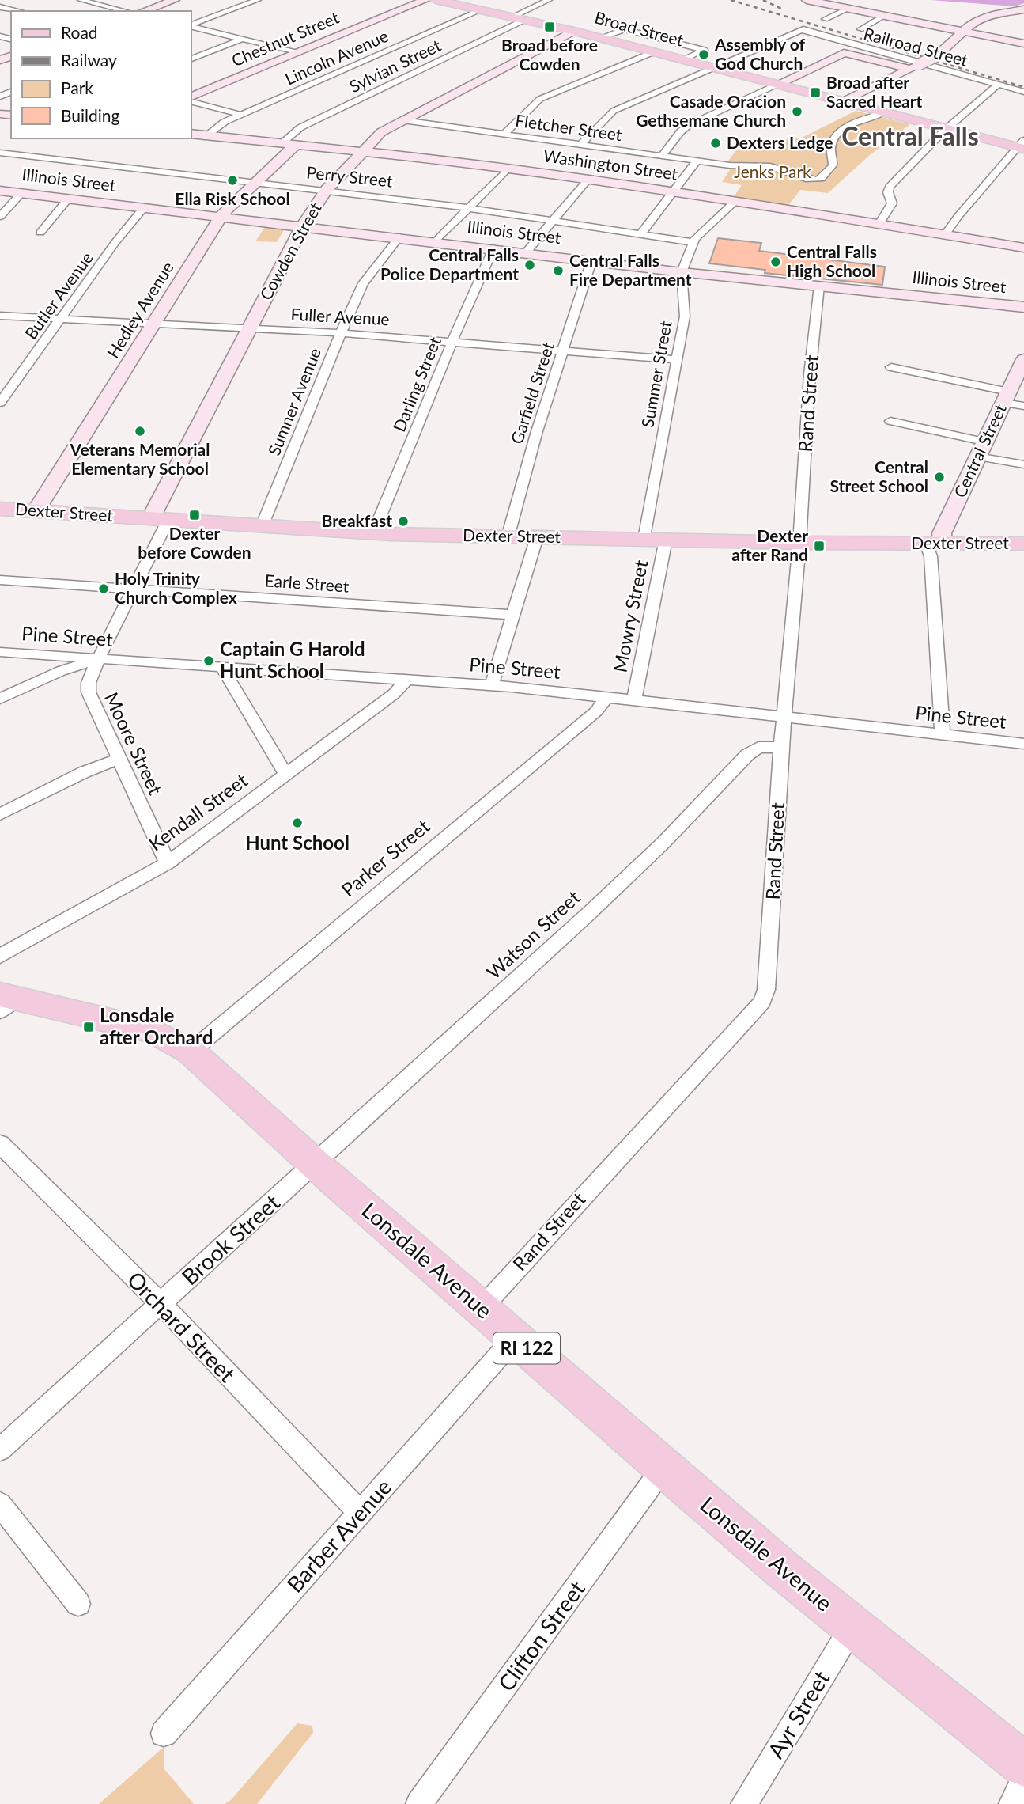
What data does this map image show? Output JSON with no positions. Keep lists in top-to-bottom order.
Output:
{
  "streets": {
    "main road": [
      "Broad Street",
      "Dexter Street",
      "Lonsdale Avenue",
      "RI 122"
    ],
    "street": [
      "Chestnut Street",
      "Railroad Street",
      "Lincoln Avenue",
      "Sylvian Street",
      "Fletcher Street",
      "Washington Street",
      "Perry Street",
      "Illinois Street",
      "Cowden Street",
      "Butler Avenue",
      "Hedley Avenue",
      "Fuller Avenue",
      "Summer Street",
      "Darling Street",
      "Garfield Street",
      "Sumner Avenue",
      "Rand Street",
      "Central Street",
      "Earle Street",
      "Mowry Street",
      "Pine Street",
      "Moore Street",
      "Kendall Street",
      "Parker Street",
      "Watson Street",
      "Brook Street",
      "Orchard Street",
      "Barber Avenue",
      "Clifton Street",
      "Ayr Street"
    ]
  },
  "crossings": [
    ["Broad Street", "Railroad Street"],
    ["Broad Street", "Lincoln Avenue"],
    ["Broad Street", "Sylvian Street"],
    ["Broad Street", "Fletcher Street"],
    ["Broad Street", "Cowden Street"],
    ["Lincoln Avenue", "Washington Street"],
    ["Sylvian Street", "Washington Street"],
    ["Sylvian Street", "Hedley Avenue"],
    ["Fletcher Street", "Cowden Street"],
    ["Washington Street", "Cowden Street"],
    ["Washington Street", "Hedley Avenue"],
    ["Washington Street", "Summer Street"],
    ["Perry Street", "Cowden Street"],
    ["Perry Street", "Hedley Avenue"],
    ["Perry Street", "Summer Street"],
    ["Illinois Street", "Cowden Street"],
    ["Illinois Street", "Butler Avenue"],
    ["Illinois Street", "Hedley Avenue"],
    ["Illinois Street", "Summer Street"],
    ["Illinois Street", "Darling Street"],
    ["Illinois Street", "Garfield Street"],
    ["Illinois Street", "Sumner Avenue"],
    ["Illinois Street", "Rand Street"],
    ["Cowden Street", "Fuller Avenue"],
    ["Cowden Street", "Dexter Street"],
    ["Cowden Street", "Moore Street"],
    ["Butler Avenue", "Fuller Avenue"],
    ["Hedley Avenue", "Fuller Avenue"],
    ["Hedley Avenue", "Dexter Street"],
    ["Fuller Avenue", "Summer Street"],
    ["Fuller Avenue", "Darling Street"],
    ["Fuller Avenue", "Garfield Street"],
    ["Fuller Avenue", "Sumner Avenue"],
    ["Summer Street", "Dexter Street"],
    ["Darling Street", "Dexter Street"],
    ["Garfield Street", "Dexter Street"],
    ["Sumner Avenue", "Dexter Street"],
    ["Rand Street", "Dexter Street"],
    ["Rand Street", "Pine Street"],
    ["Rand Street", "Watson Street"],
    ["Rand Street", "Lonsdale Avenue"],
    ["Central Street", "Dexter Street"],
    ["Central Street", "Pine Street"],
    ["Dexter Street", "Mowry Street"],
    ["Dexter Street", "Moore Street"],
    ["Earle Street", "Moore Street"],
    ["Mowry Street", "Pine Street"],
    ["Pine Street", "Moore Street"],
    ["Pine Street", "Kendall Street"],
    ["Pine Street", "Parker Street"],
    ["Moore Street", "Kendall Street"],
    ["Parker Street", "Lonsdale Avenue"],
    ["Watson Street", "Brook Street"],
    ["Watson Street", "Lonsdale Avenue"],
    ["Brook Street", "Lonsdale Avenue"],
    ["Brook Street", "Orchard Street"],
    ["Lonsdale Avenue", "Barber Avenue"],
    ["Lonsdale Avenue", "Clifton Street"],
    ["Lonsdale Avenue", "Ayr Street"],
    ["Orchard Street", "Barber Avenue"]
  ],
  "districts": ["Central Falls"],
  "parks": ["Jenks Park"],
  "places": {
    "transit": [
      "Broad before Cowden",
      "Broad after Sacred Heart",
      "Dexter before Cowden",
      "Dexter after Rand",
      "Lonsdale after Orchard"
    ],
    "other": [
      "Assembly of God Church",
      "Casade Oracion Gethsemane Church",
      "Dexters Ledge",
      "Ella Risk School",
      "Central Falls High School",
      "Central Falls Police Department",
      "Central Falls Fire Department",
      "Veterans Memorial Elementary School",
      "Central Street School",
      "Breakfast",
      "Holy Trinity Church Complex",
      "Captain G Harold Hunt School",
      "Hunt School"
    ]
  },
  "legend": [
    "Road",
    "Railway",
    "Park",
    "Building"
  ]
}
